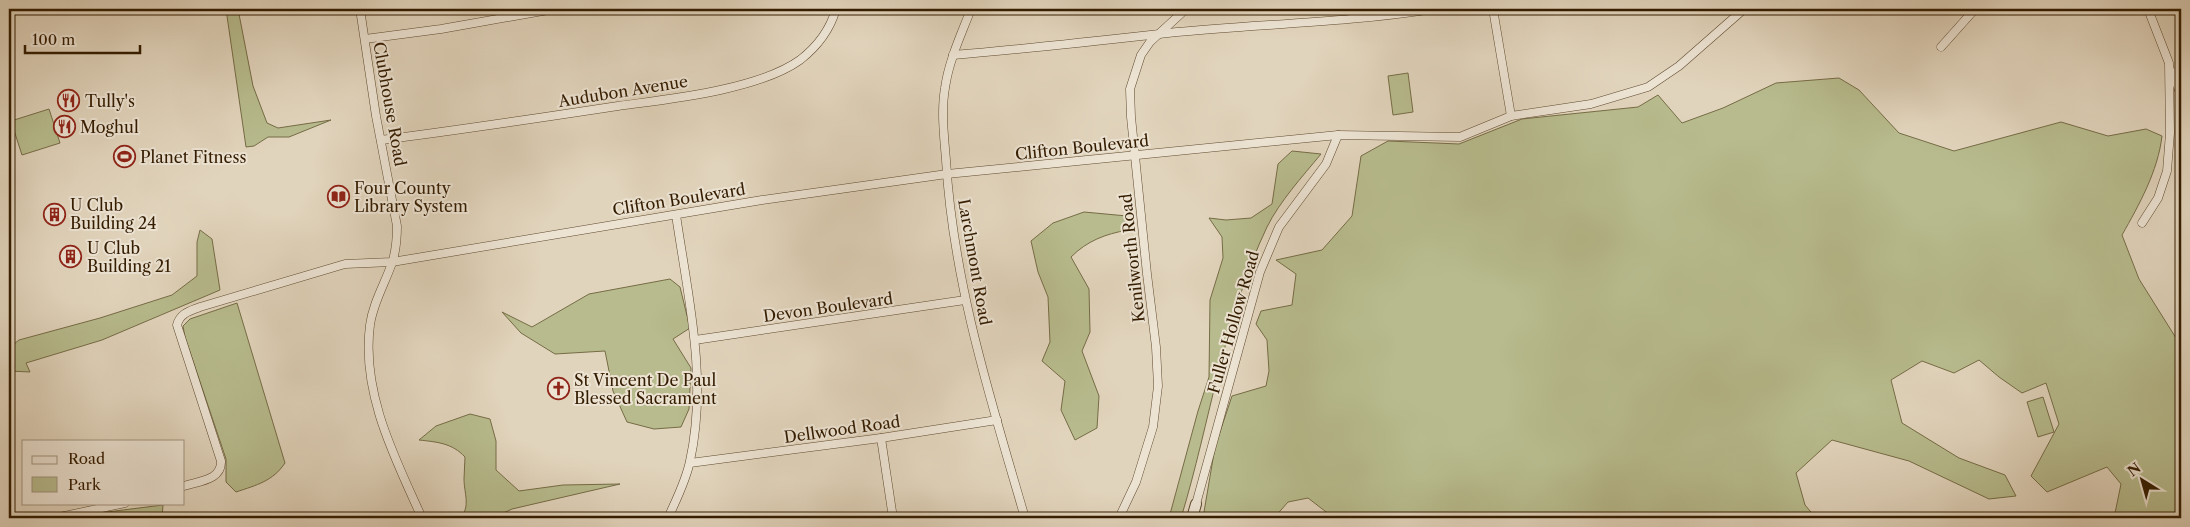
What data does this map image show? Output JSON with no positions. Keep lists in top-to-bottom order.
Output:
{
  "streets": {
    "street": [
      "Audubon Avenue",
      "Clubhouse Road",
      "Clifton Boulevard",
      "Kenilworth Road",
      "Larchmont Road",
      "Devon Boulevard",
      "Fuller Hollow Road",
      "Dellwood Road"
    ]
  },
  "crossings": [
    ["Audubon Avenue", "Clubhouse Road"],
    ["Clubhouse Road", "Clifton Boulevard"],
    ["Clifton Boulevard", "Kenilworth Road"],
    ["Clifton Boulevard", "Larchmont Road"],
    ["Clifton Boulevard", "Fuller Hollow Road"],
    ["Larchmont Road", "Devon Boulevard"],
    ["Larchmont Road", "Dellwood Road"]
  ],
  "places": {
    "restaurant": ["Tully's", "Moghul"],
    "sports": ["Planet Fitness"],
    "library": ["Four County Library System"],
    "building": ["U Club Building 24", "U Club Building 21"],
    "church": ["St Vincent De Paul Blessed Sacrament"]
  },
  "legend": ["Road", "Park"],
  "scale_bar": "100 m",
  "north": "top left"
}
